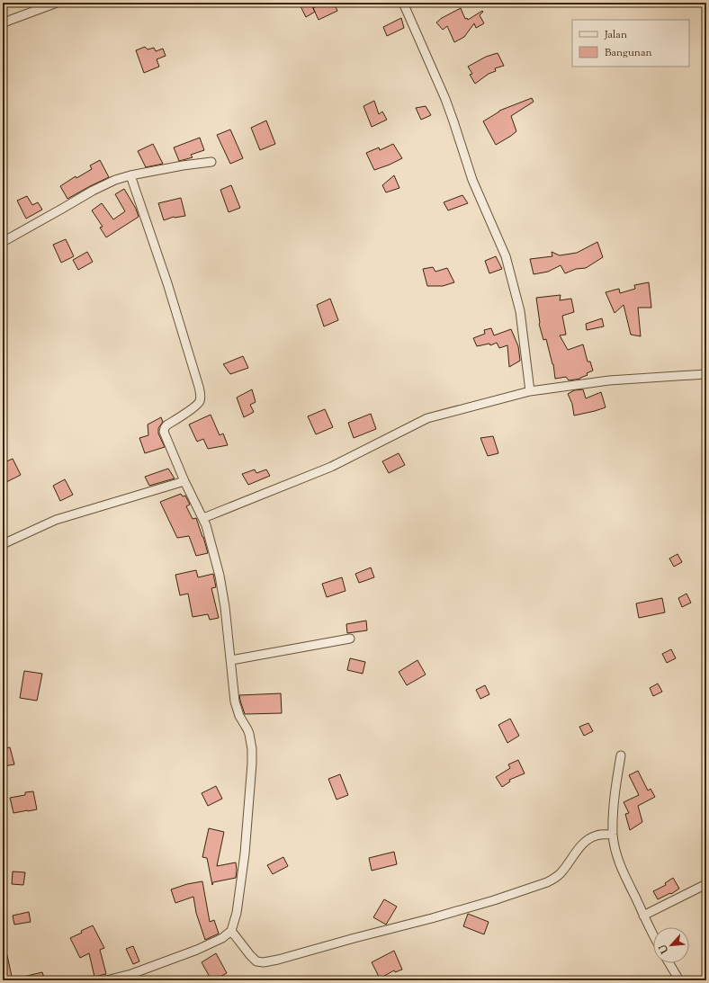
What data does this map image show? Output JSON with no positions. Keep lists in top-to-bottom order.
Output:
{
  "legend": ["Jalan", "Bangunan"],
  "north": "bottom left"
}
